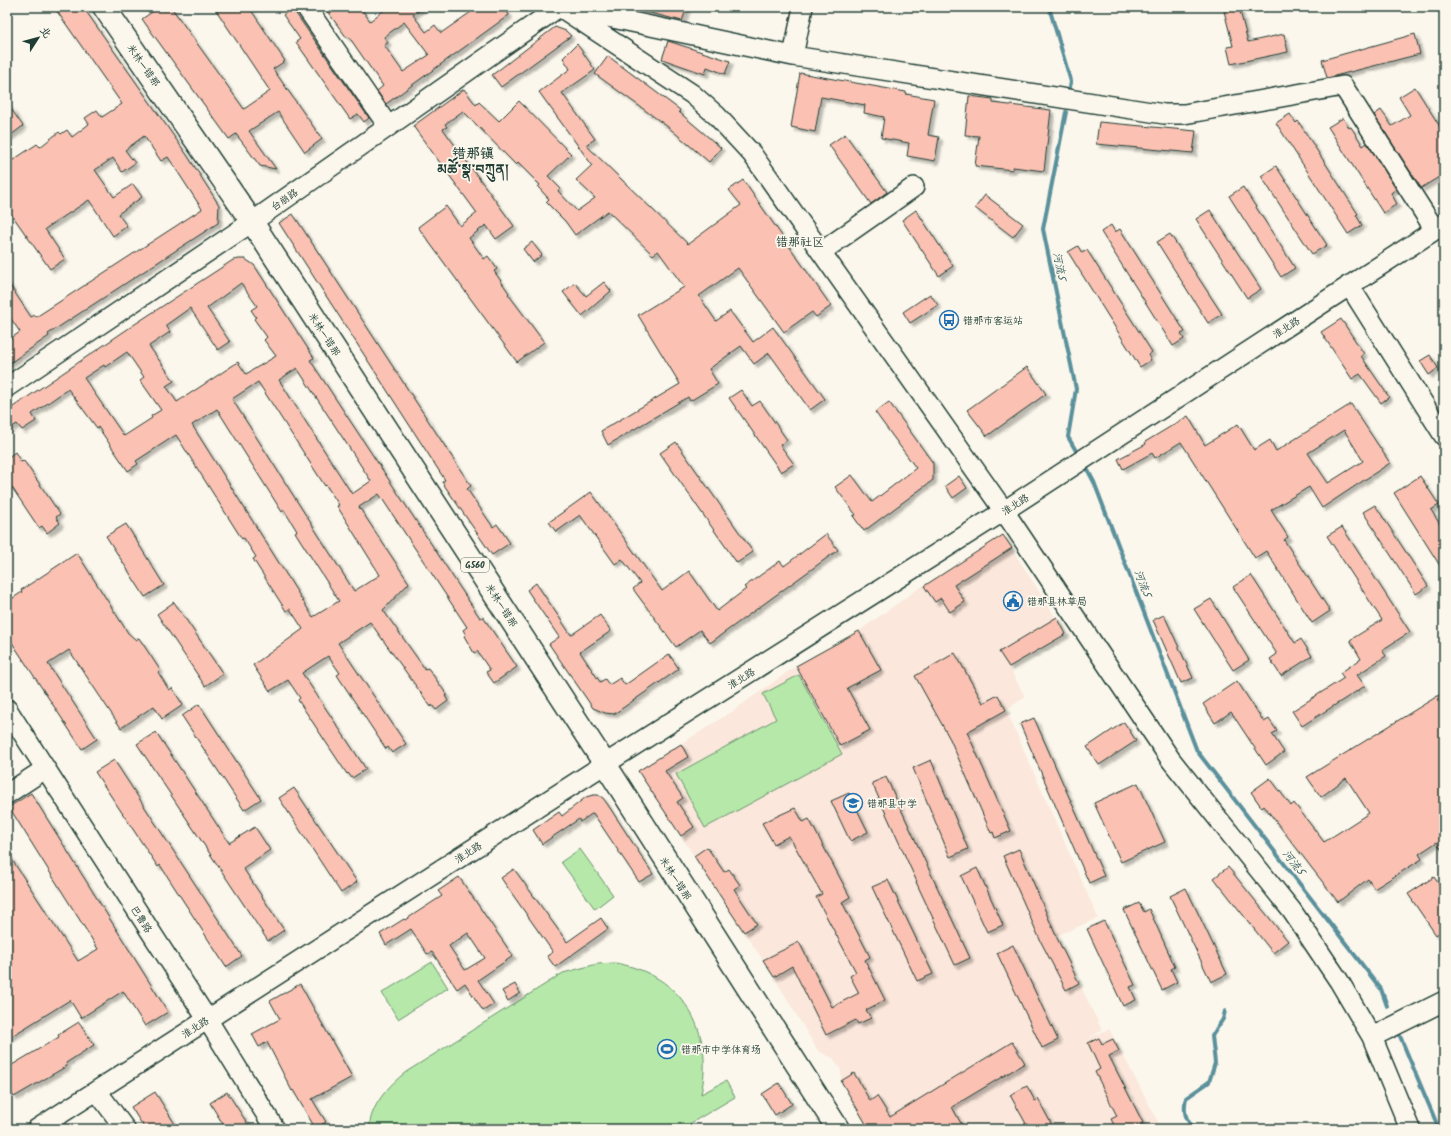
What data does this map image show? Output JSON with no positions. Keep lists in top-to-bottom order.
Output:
{
  "streets": {
    "highway": ["米林—错那", "G560"],
    "street": ["台崩路", "淮北路", "巴鲁路"]
  },
  "crossings": [
    ["米林—错那", "台崩路"],
    ["米林—错那", "淮北路"],
    ["淮北路", "巴鲁路"]
  ],
  "districts": ["错那镇 མཚོ་སྣ་བཀྲུན།", "错那社区"],
  "water": ["河流5"],
  "places": {
    "bus stop": ["错那市客运站"],
    "public building": ["错那县林草局"],
    "school or university": ["错那县中学"],
    "sports": ["错那市中学体育场"]
  },
  "north": "top right"
}
